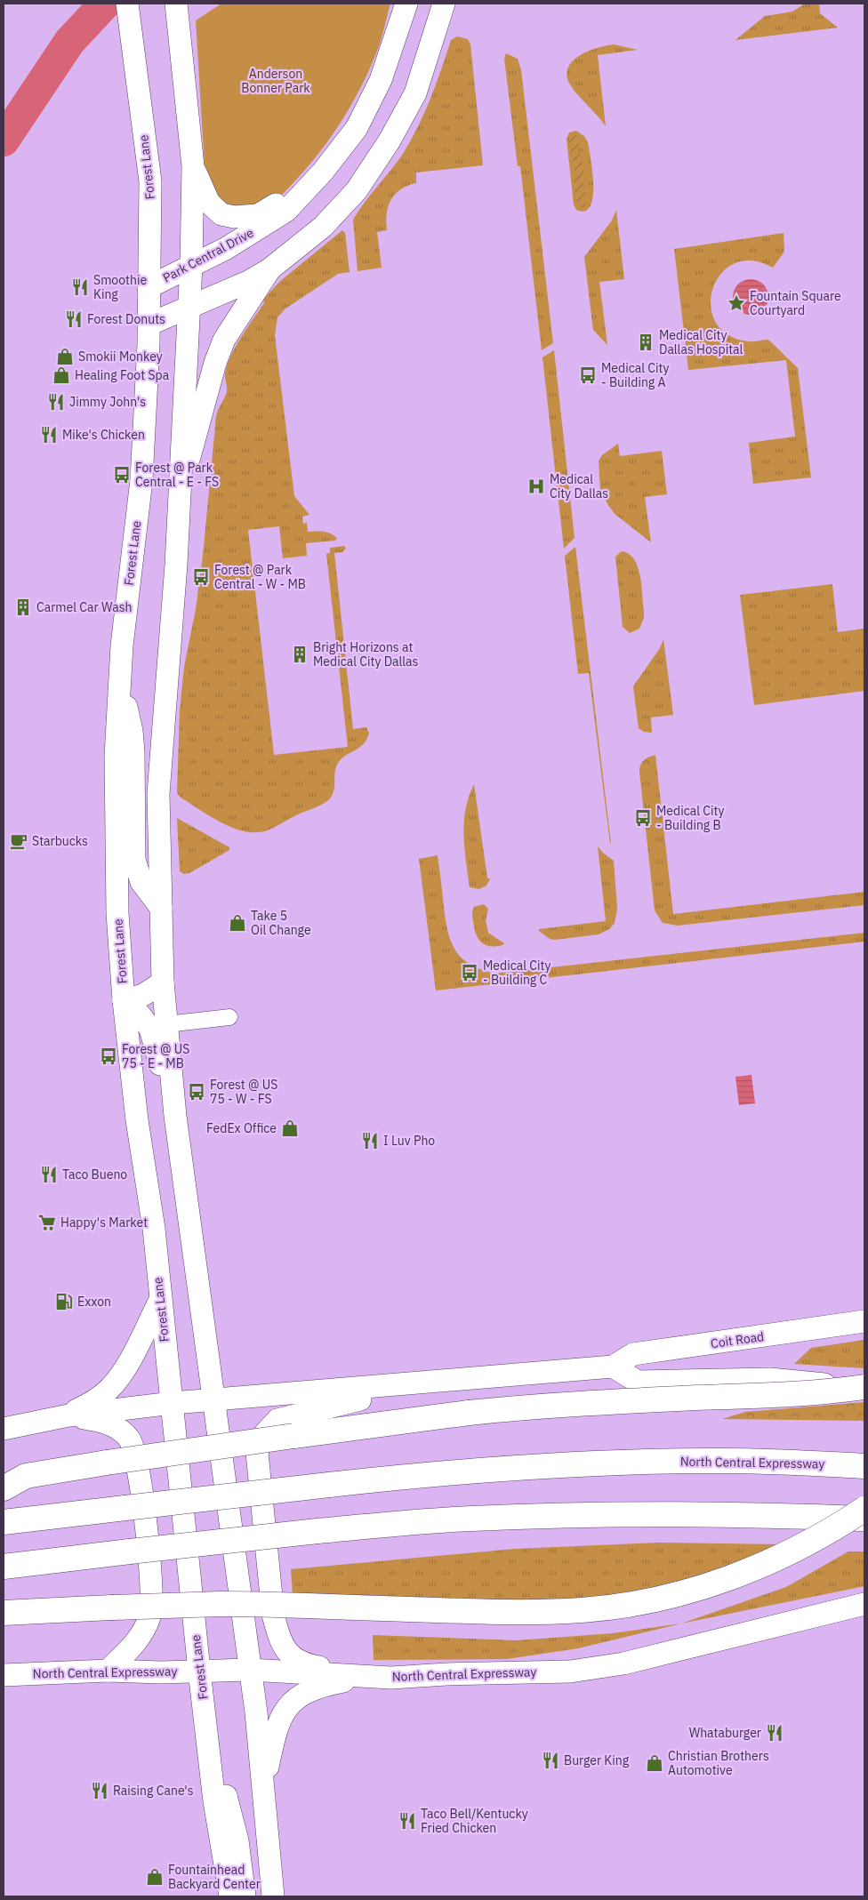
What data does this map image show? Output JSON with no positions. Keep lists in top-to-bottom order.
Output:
{
  "streets": {
    "highway": ["North Central Expressway"],
    "main road": ["Forest Lane", "Park Central Drive", "Coit Road"]
  },
  "crossings": [
    ["Forest Lane", "Park Central Drive"],
    ["Forest Lane", "North Central Expressway"]
  ],
  "parks": ["Anderson Bonner Park"],
  "places": {
    "restaurant": [
      "Smoothie King",
      "Forest Donuts",
      "Jimmy John's",
      "Mike's Chicken",
      "I Luv Pho",
      "Taco Bueno",
      "Whataburger",
      "Burger King",
      "Raising Cane's",
      "Taco Bell/Kentucky Fried Chicken"
    ],
    "place": ["Fountain Square Courtyard"],
    "building": ["Medical City Dallas Hospital", "Carmel Car Wash", "Bright Horizons at Medical City Dallas"],
    "shop": [
      "Smokii Monkey",
      "Healing Foot Spa",
      "Take 5 Oil Change",
      "FedEx Office",
      "Christian Brothers Automotive",
      "Fountainhead Backyard Center"
    ],
    "bus stop": [
      "Medical City - Building A",
      "Forest @ Park Central - E - FS",
      "Forest @ Park Central - W - MB",
      "Medical City - Building B",
      "Medical City - Building C",
      "Forest @ US 75 - E - MB",
      "Forest @ US 75 - W - FS"
    ],
    "hospital": ["Medical City Dallas"],
    "cafe": ["Starbucks"],
    "supermarket": ["Happy's Market"],
    "fuel station": ["Exxon"]
  }
}
